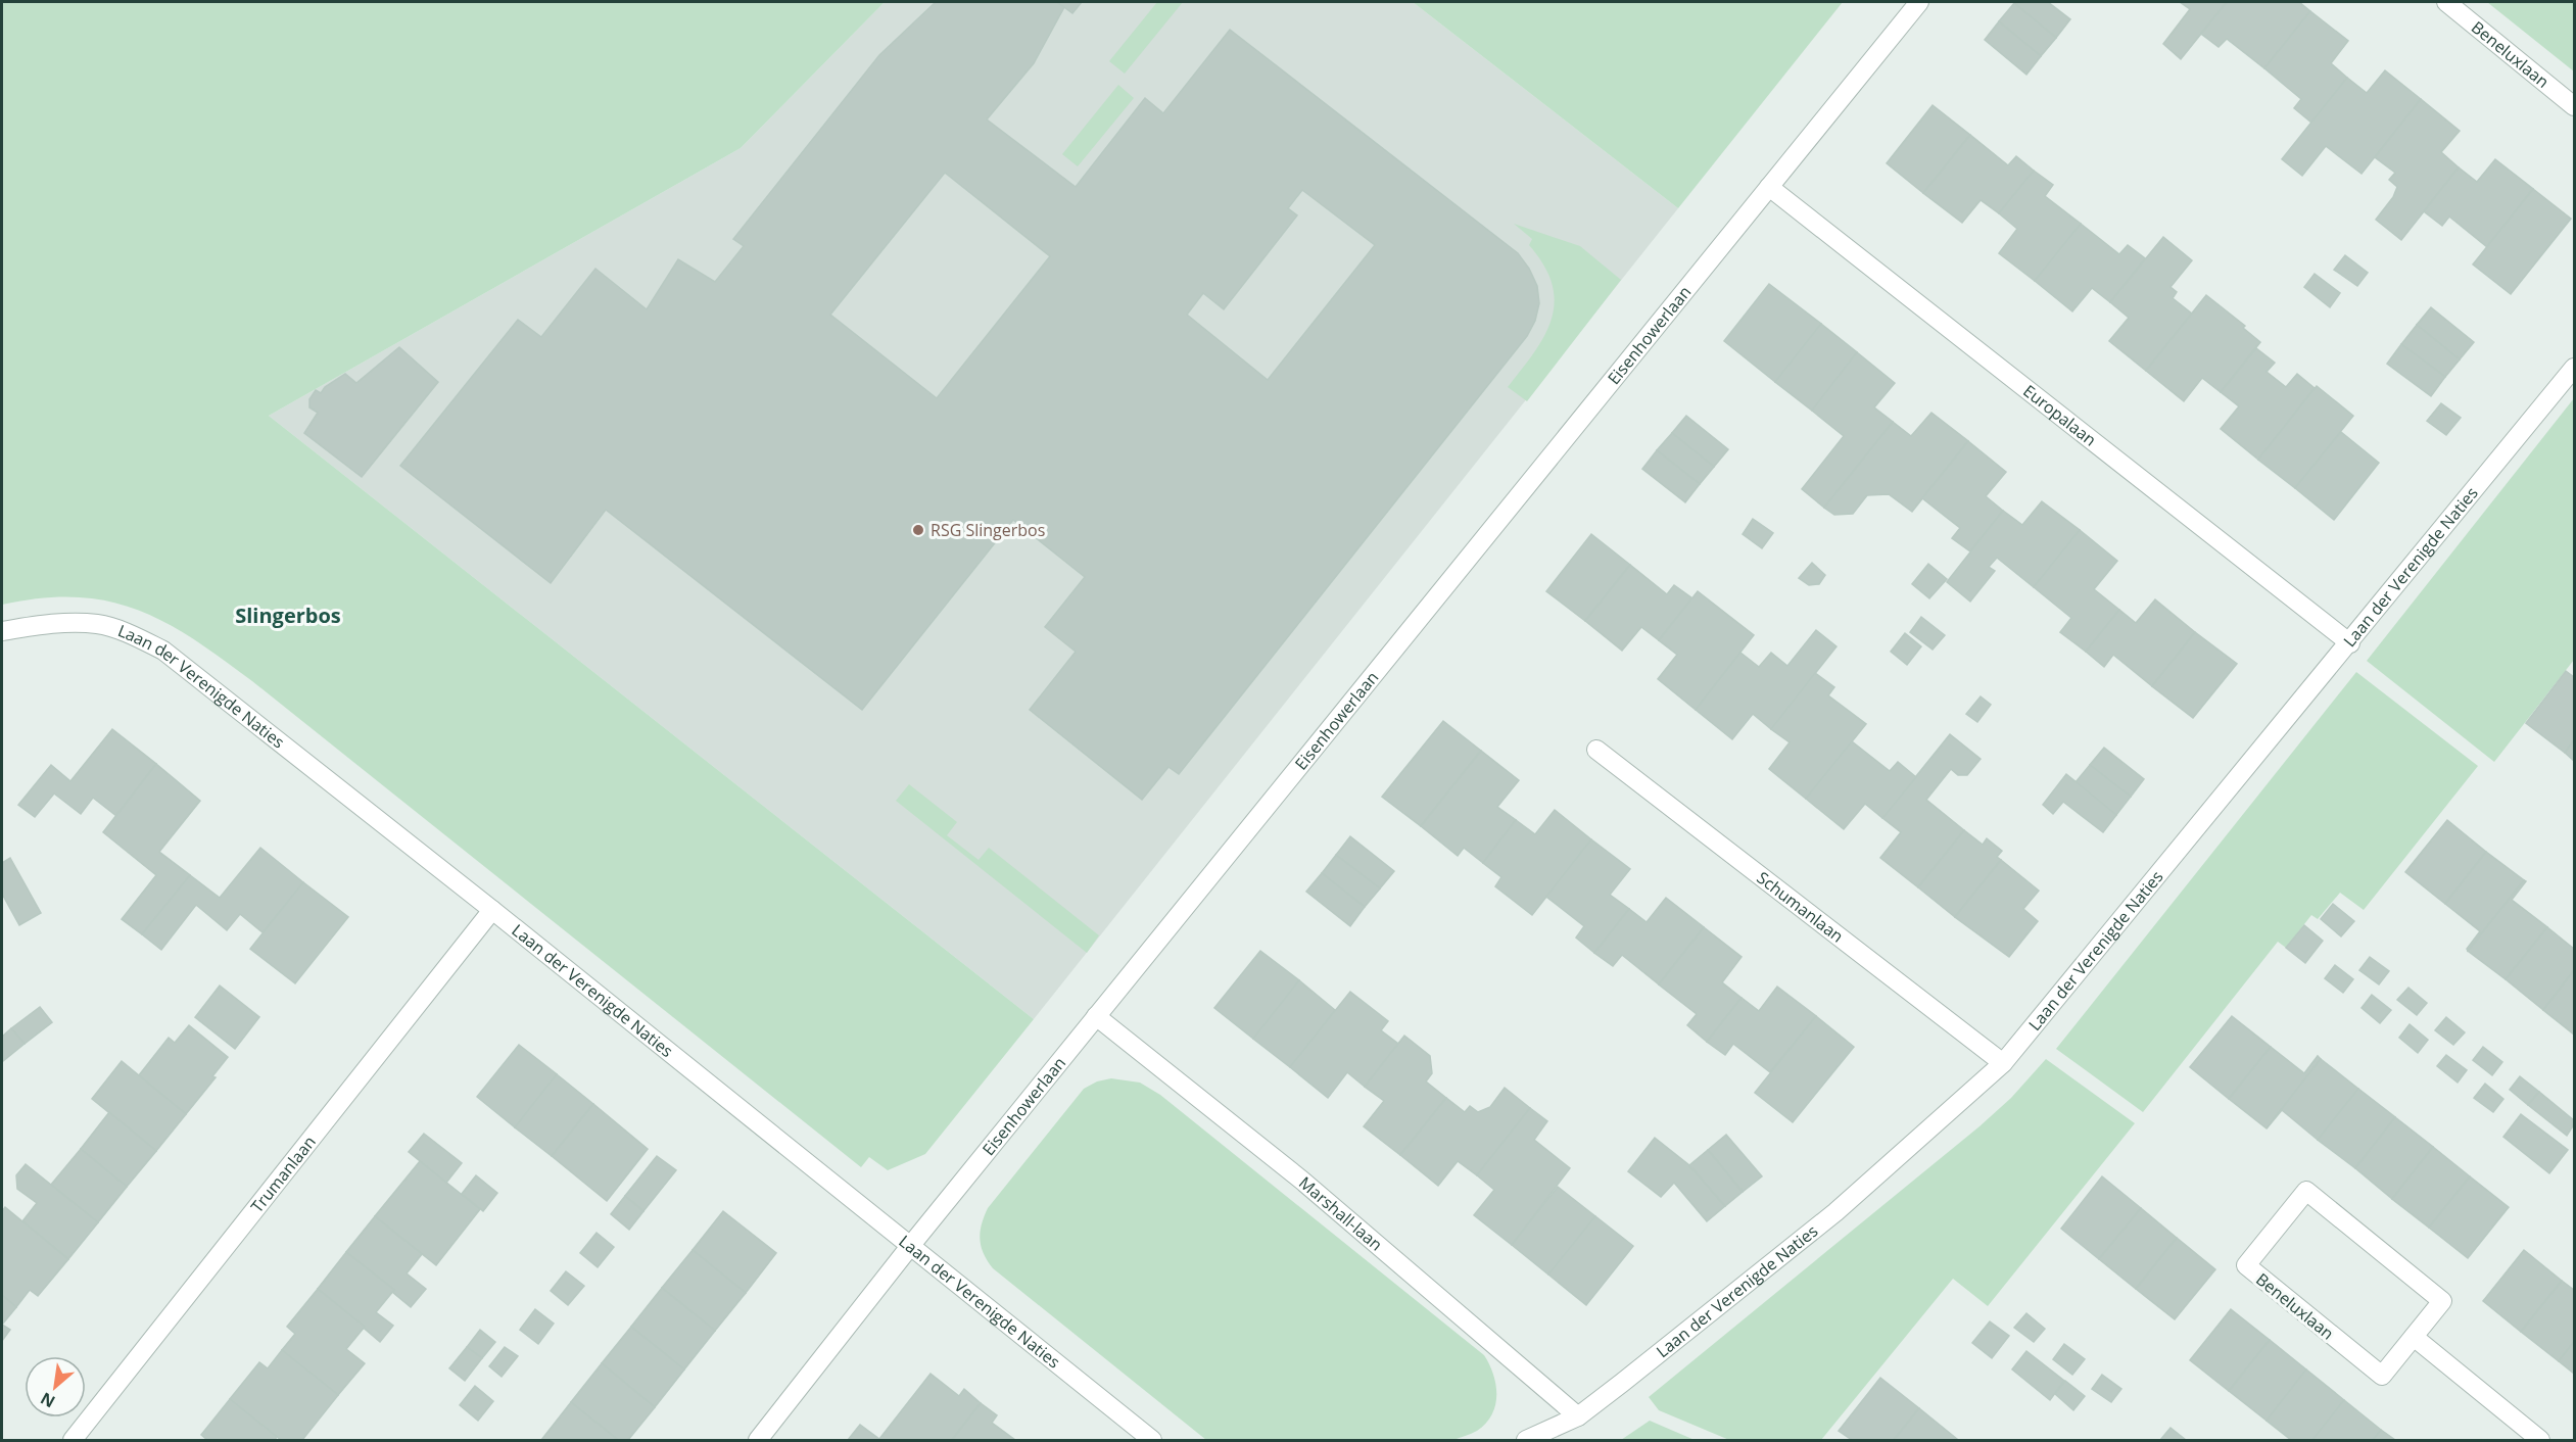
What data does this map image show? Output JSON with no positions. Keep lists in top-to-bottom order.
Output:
{
  "streets": {
    "street": [
      "Beneluxlaan",
      "Eisenhowerlaan",
      "Europalaan",
      "Laan der Verenigde Naties",
      "Schumanlaan",
      "Trumanlaan",
      "Marshall-laan"
    ]
  },
  "crossings": [
    ["Eisenhowerlaan", "Europalaan"],
    ["Eisenhowerlaan", "Laan der Verenigde Naties"],
    ["Eisenhowerlaan", "Marshall-laan"],
    ["Europalaan", "Laan der Verenigde Naties"],
    ["Laan der Verenigde Naties", "Schumanlaan"],
    ["Laan der Verenigde Naties", "Trumanlaan"],
    ["Laan der Verenigde Naties", "Marshall-laan"]
  ],
  "districts": ["Slingerbos"],
  "places": ["RSG Slingerbos"],
  "north": "bottom left"
}
